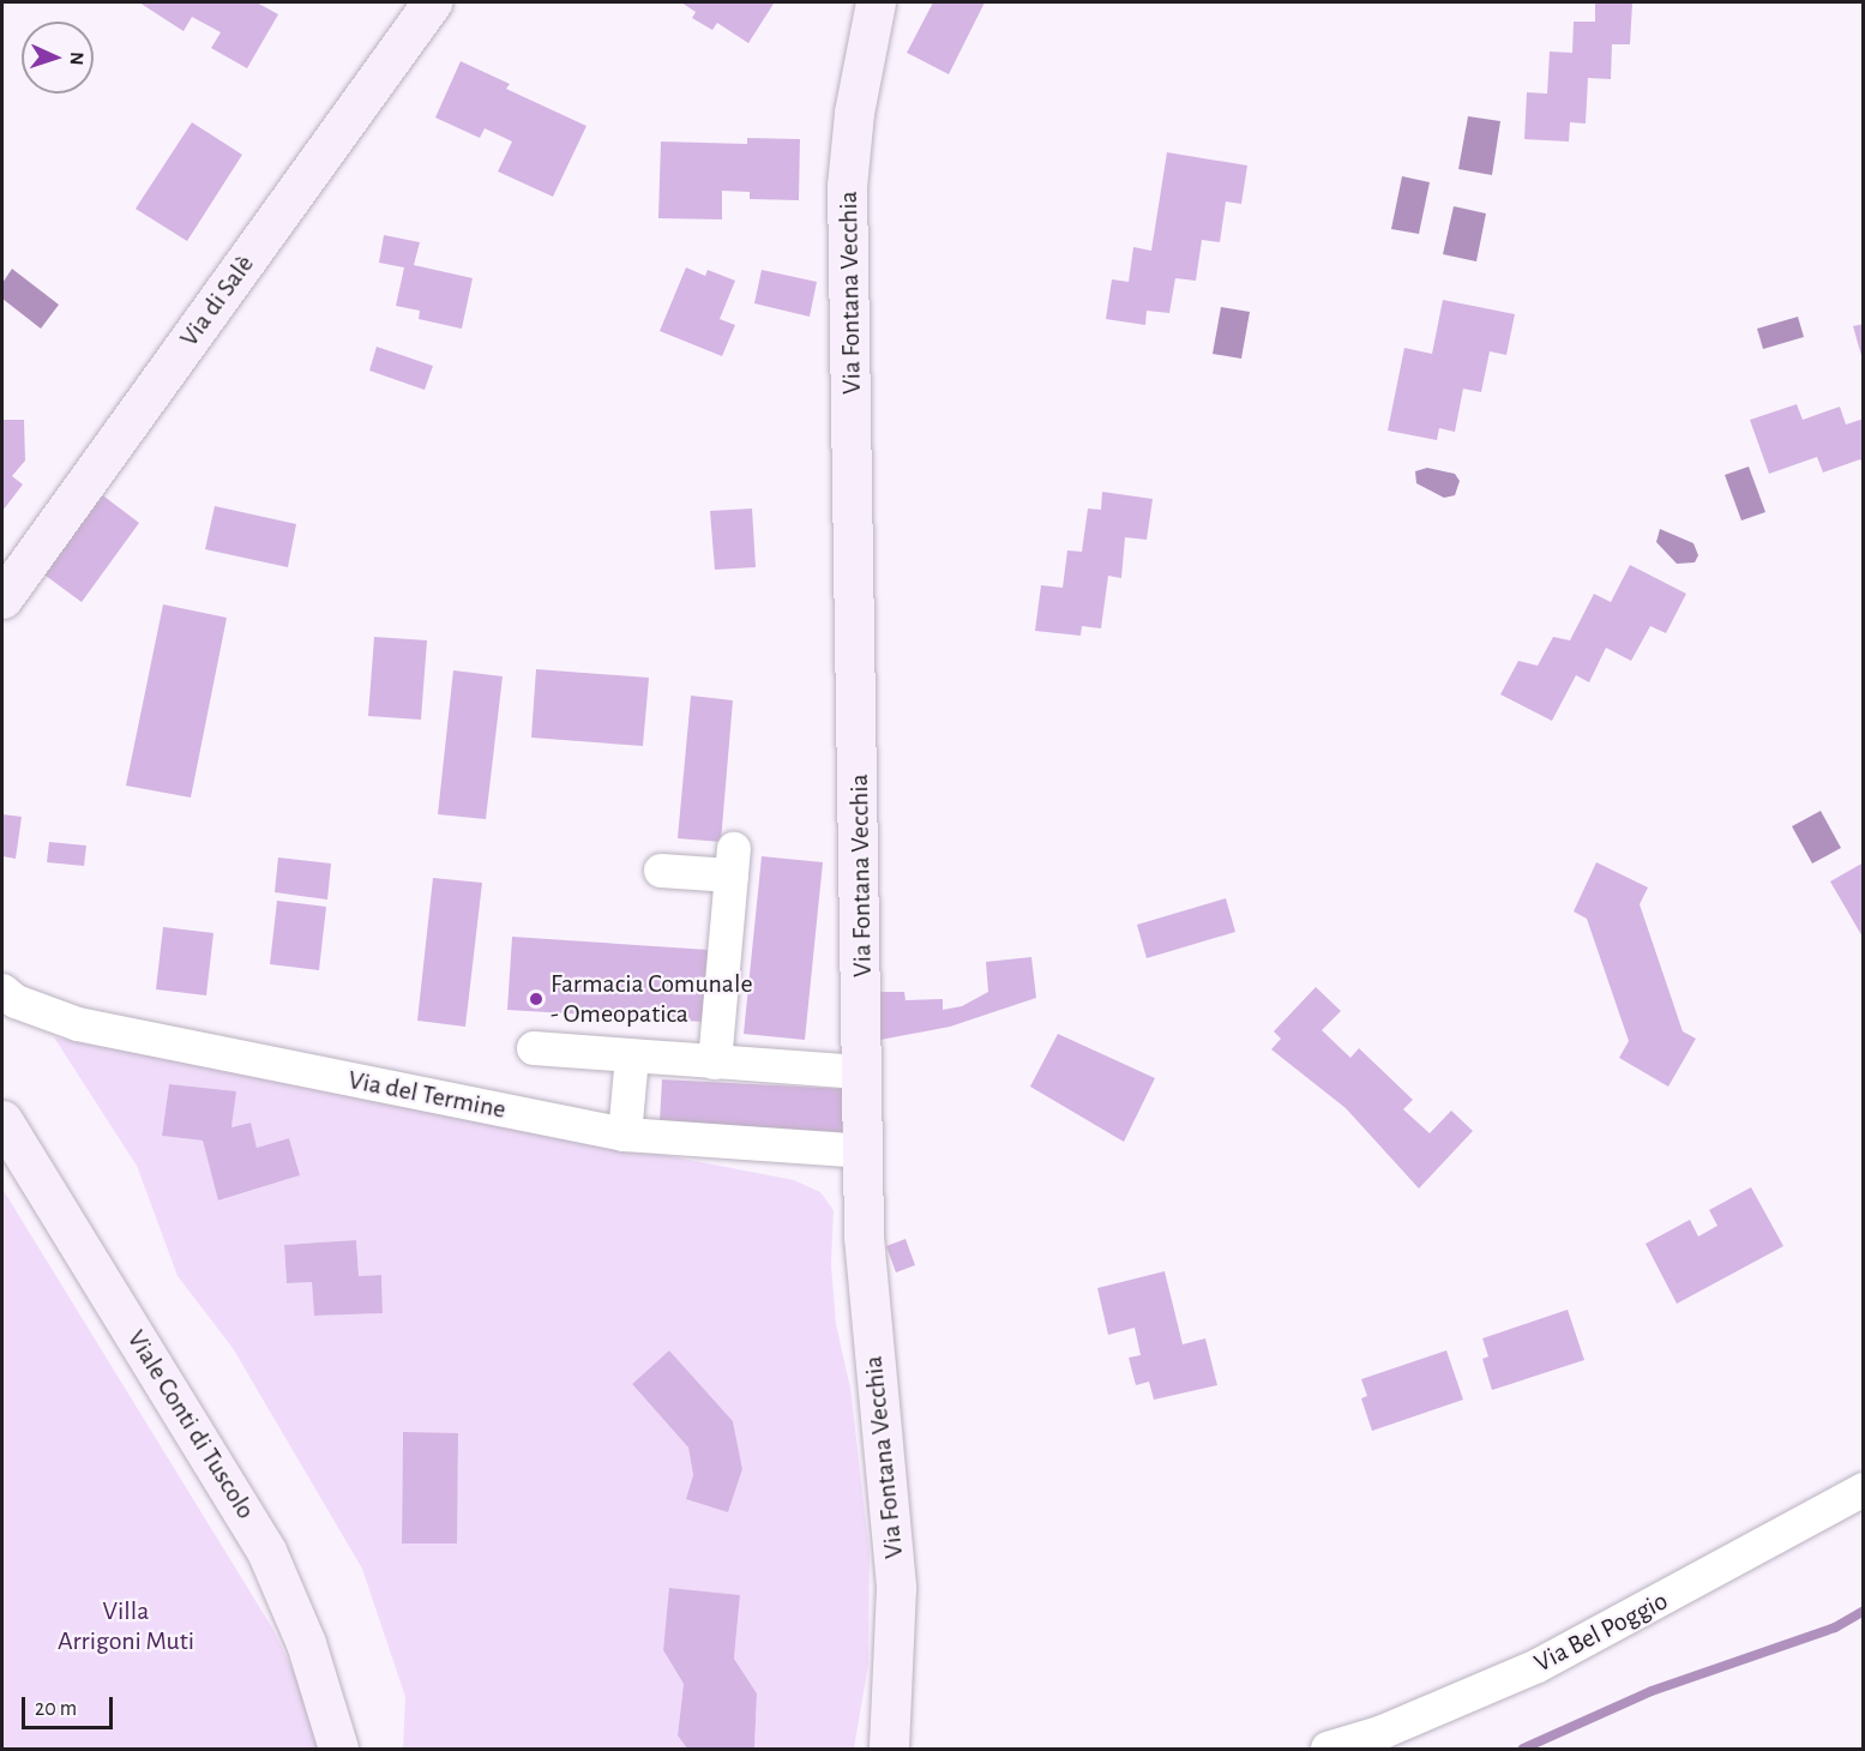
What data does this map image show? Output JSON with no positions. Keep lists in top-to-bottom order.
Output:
{
  "streets": {
    "street": [
      "Via Fontana Vecchia",
      "Via di Salè",
      "Via del Termine",
      "Viale Conti di Tuscolo",
      "Via Bel Poggio"
    ]
  },
  "crossings": [
    ["Via Fontana Vecchia", "Via del Termine"]
  ],
  "parks": ["Villa Arrigoni Muti"],
  "places": ["Farmacia Comunale - Omeopatica"],
  "scale_bar": "20 m",
  "north": "right"
}
